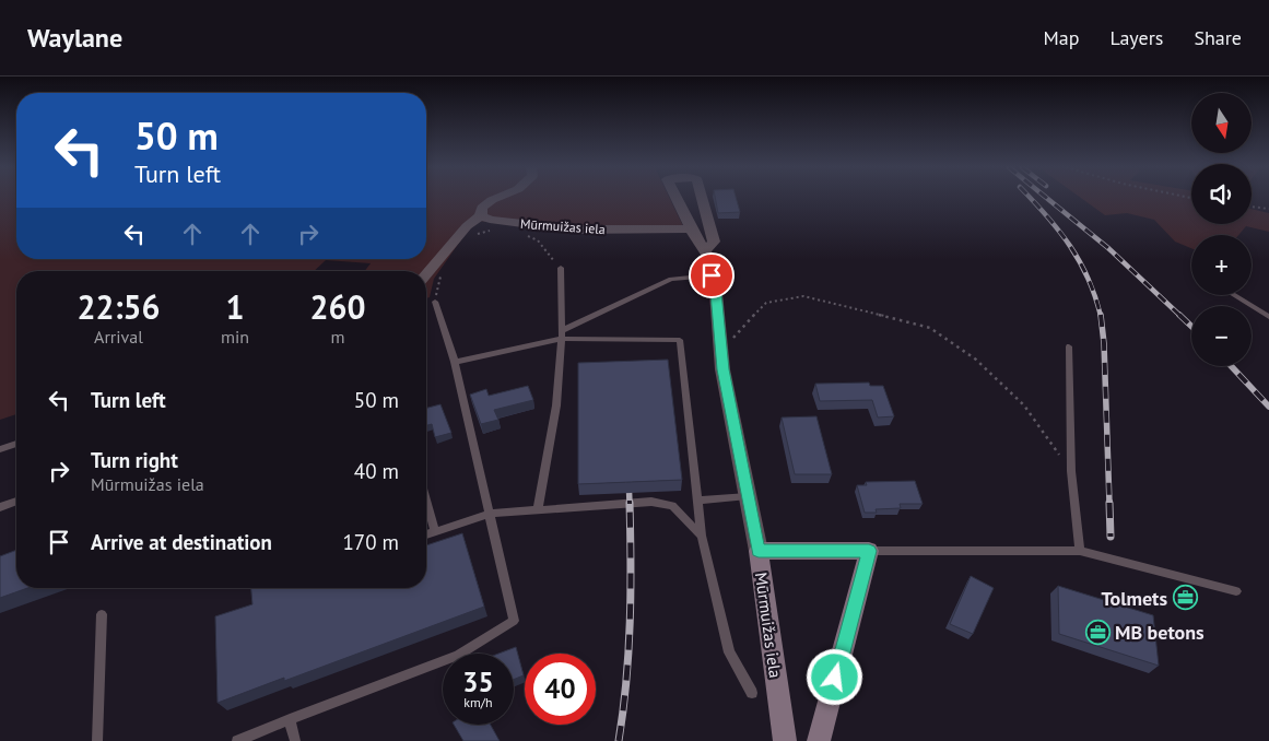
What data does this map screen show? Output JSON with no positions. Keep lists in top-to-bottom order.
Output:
{
  "streets": {
    "street": ["Mūrmuižas iela"]
  },
  "places": {
    "office": ["Tolmets", "MB betons"]
  },
  "north": "bottom",
  "page": {
    "header": "Waylane",
    "nav": ["Map", "Layers", "Share"],
    "map_buttons": ["+", "−"],
    "turn": ["50 m", "Turn left"],
    "eta": [
      "22:56",
      "Arrival",
      "1",
      "min",
      "260",
      "m"
    ],
    "list": [
      {
        "name": "Turn left",
        "value": "50 m"
      },
      {
        "name": "Turn right",
        "note": "Mūrmuižas iela",
        "value": "40 m"
      },
      {
        "name": "Arrive at destination",
        "value": "170 m"
      }
    ],
    "speed": "35 km/h",
    "limit": "40"
  }
}
